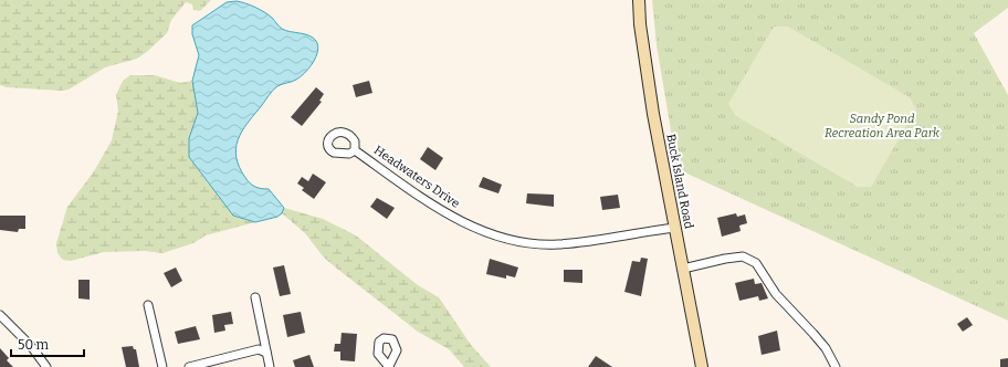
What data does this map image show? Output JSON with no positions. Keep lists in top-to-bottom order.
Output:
{
  "streets": {
    "main road": ["Buck Island Road"],
    "street": ["Headwaters Drive"]
  },
  "crossings": [
    ["Headwaters Drive", "Buck Island Road"]
  ],
  "parks": ["Sandy Pond Recreation Area Park"],
  "scale_bar": "50 m"
}
